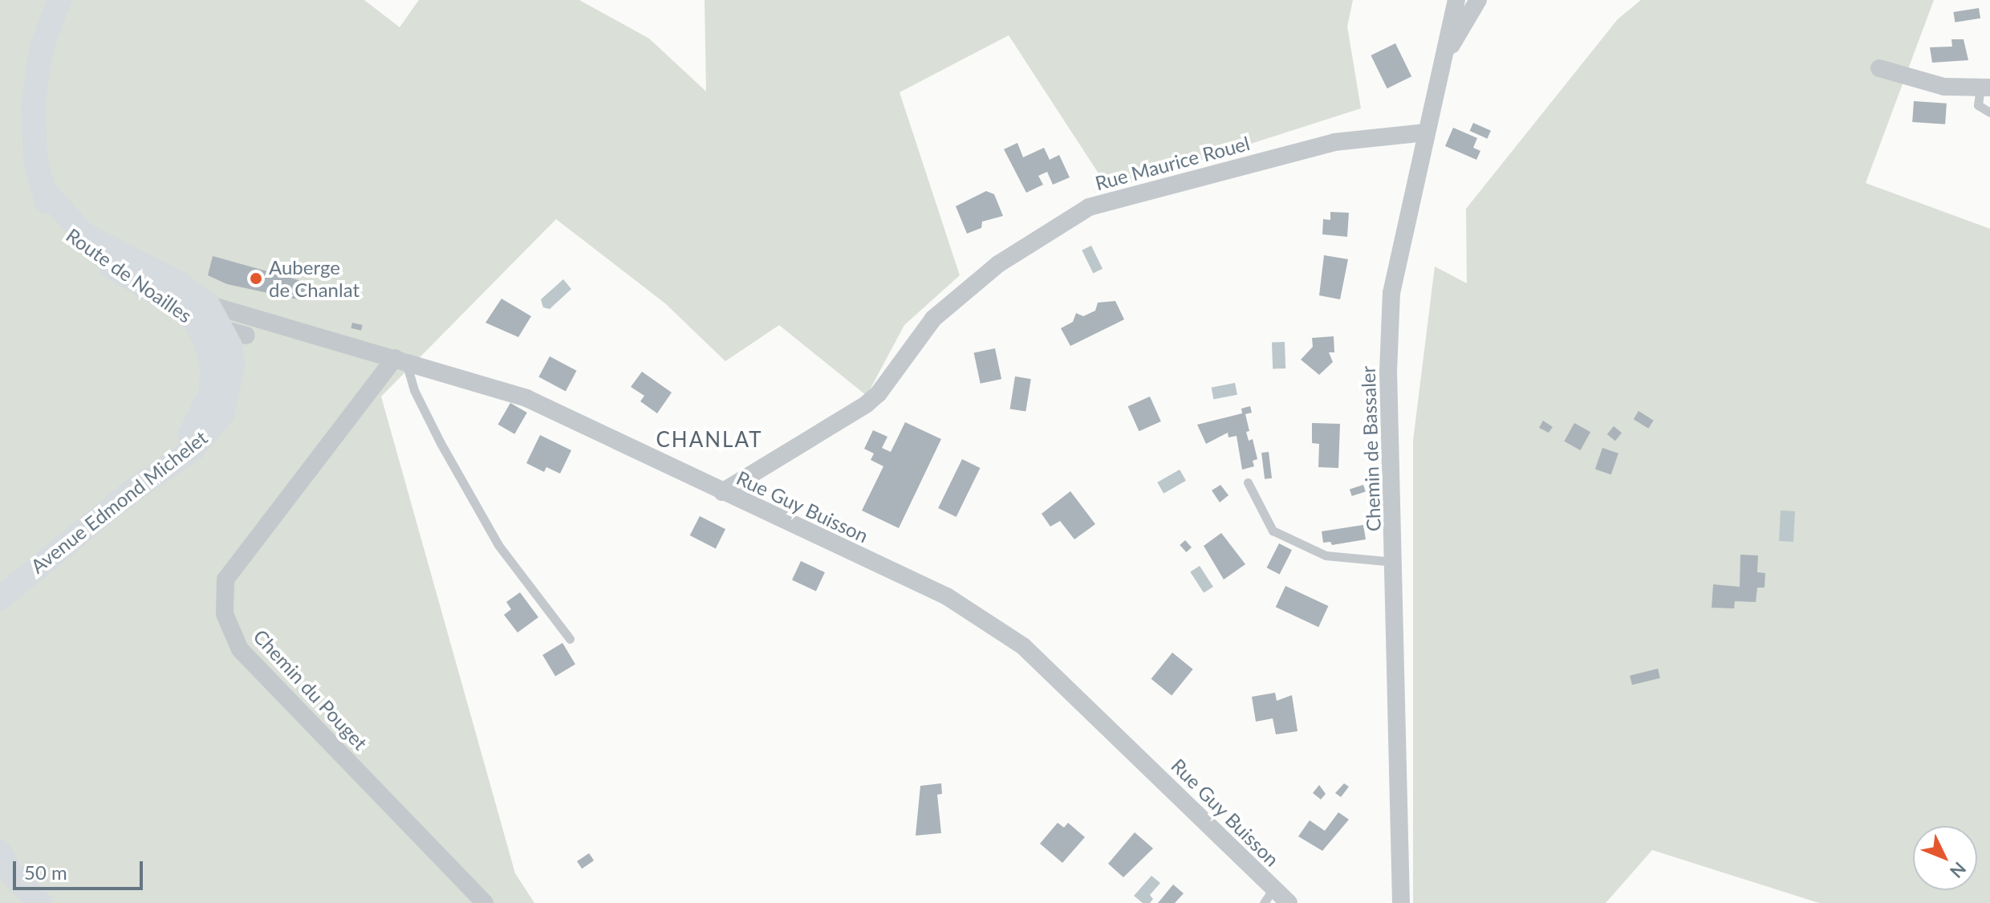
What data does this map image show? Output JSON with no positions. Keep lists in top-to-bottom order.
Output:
{
  "streets": {
    "main road": ["Route de Noailles", "Avenue Edmond Michelet"],
    "street": [
      "Rue Maurice Rouel",
      "Chemin de Bassaler",
      "Rue Guy Buisson",
      "Chemin du Pouget"
    ]
  },
  "crossings": [
    ["Rue Maurice Rouel", "Chemin de Bassaler"],
    ["Rue Maurice Rouel", "Rue Guy Buisson"],
    ["Route de Noailles", "Avenue Edmond Michelet"],
    ["Route de Noailles", "Rue Guy Buisson"],
    ["Avenue Edmond Michelet", "Rue Guy Buisson"],
    ["Rue Guy Buisson", "Chemin du Pouget"]
  ],
  "districts": ["CHANLAT"],
  "places": ["Auberge de Chanlat"],
  "scale_bar": "50 m",
  "north": "bottom right"
}
